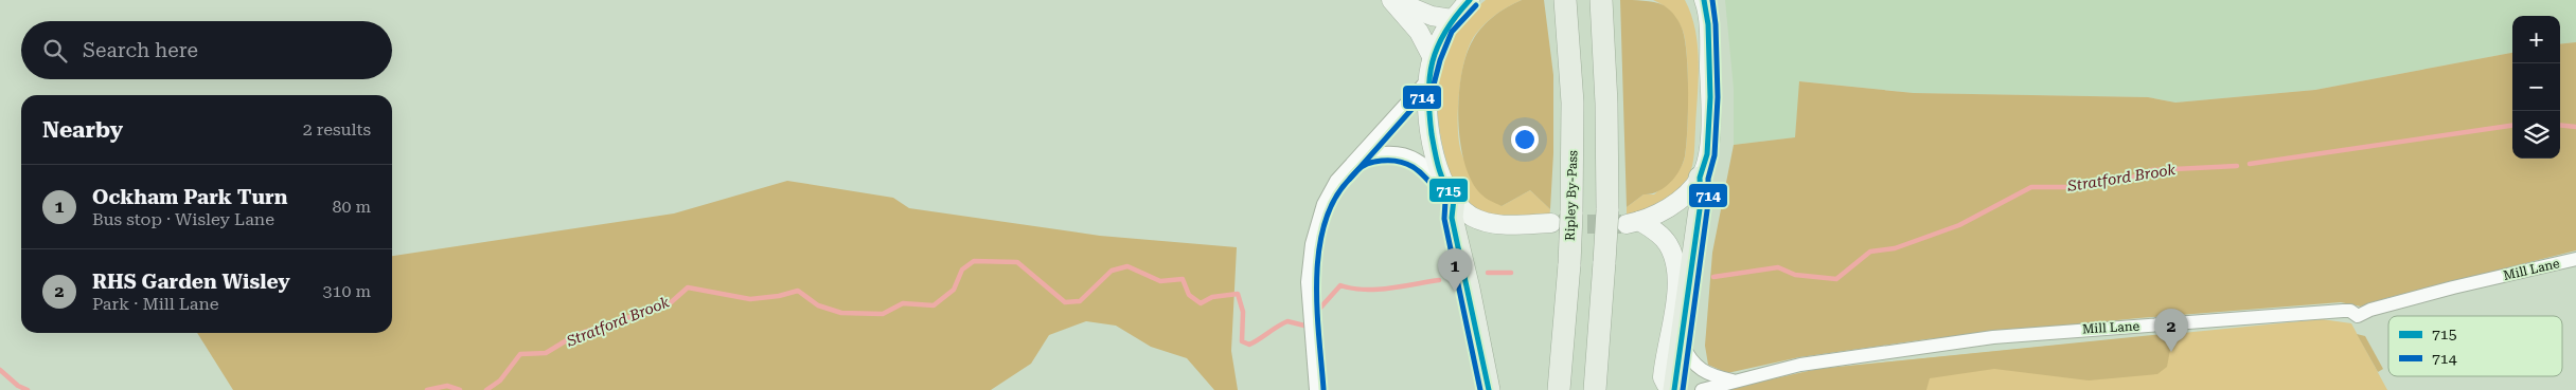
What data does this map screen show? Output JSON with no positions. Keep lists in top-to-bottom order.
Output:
{
  "streets": {
    "highway": ["Ripley By-Pass"],
    "street": ["Mill Lane"]
  },
  "water": ["Stratford Brook"],
  "lines": ["transit line 715", "transit line 714"],
  "legend": ["715", "714"],
  "page": {
    "map_buttons": ["+", "−"],
    "search": "Search here",
    "heading": ["Nearby", "2 results"],
    "list": [
      {
        "mark": "1",
        "name": "Ockham Park Turn",
        "note": "Bus stop · Wisley Lane",
        "value": "80 m"
      },
      {
        "mark": "2",
        "name": "RHS Garden Wisley",
        "note": "Park · Mill Lane",
        "value": "310 m"
      }
    ],
    "pins": ["1", "2"]
  }
}
